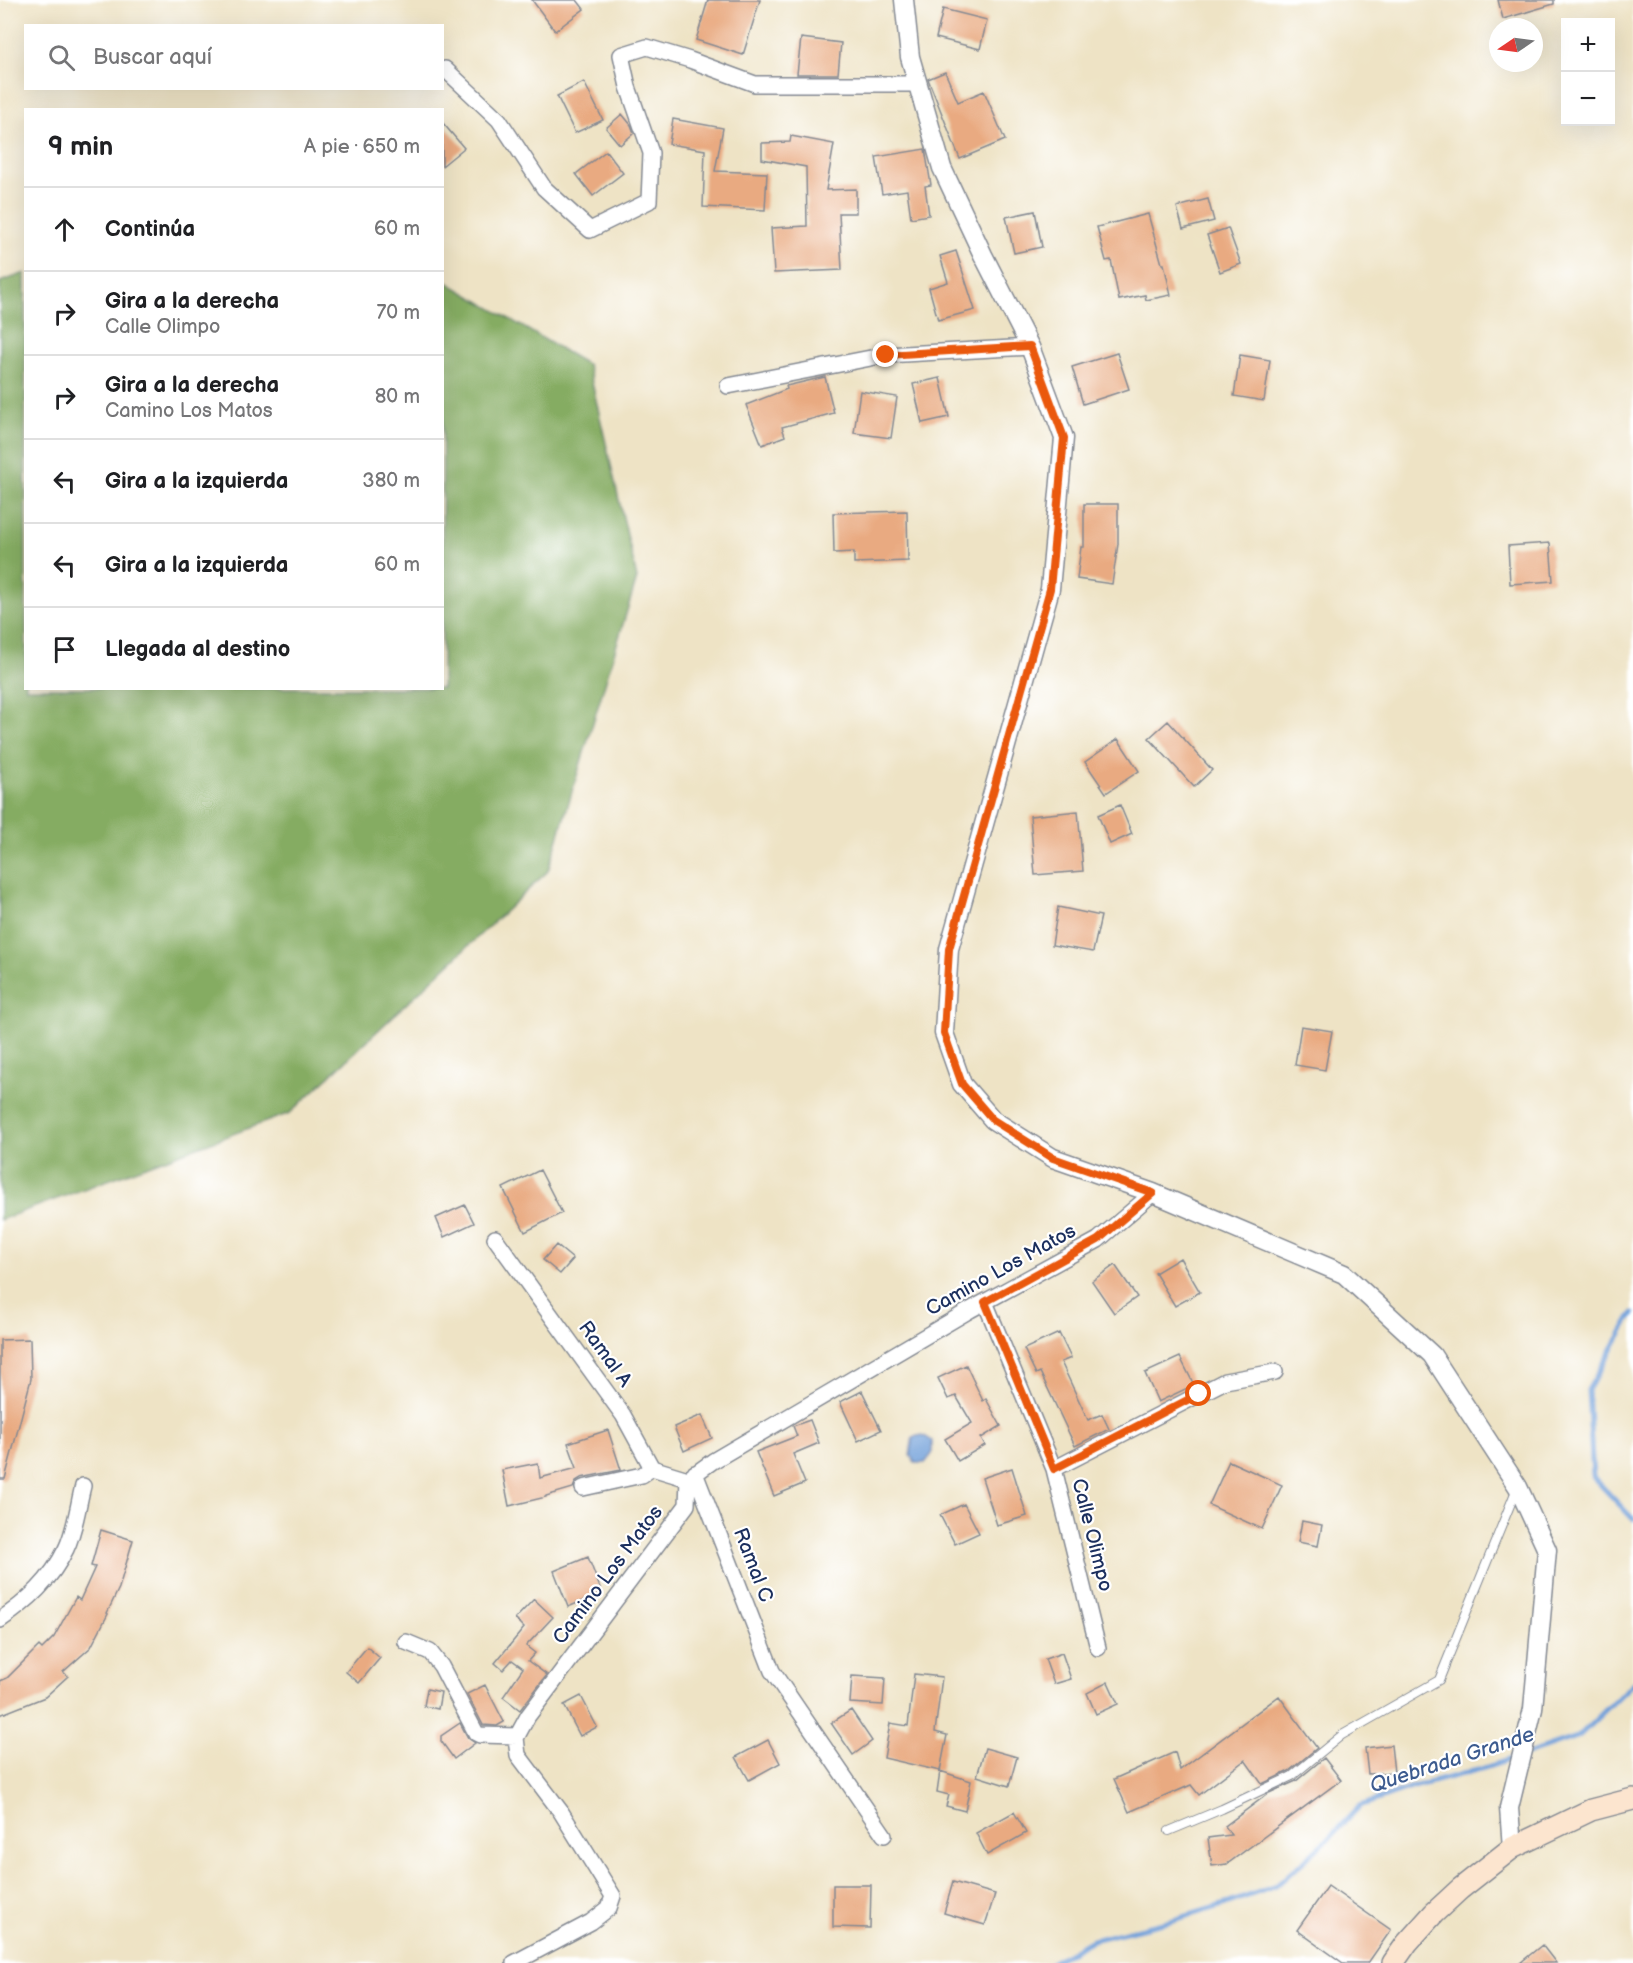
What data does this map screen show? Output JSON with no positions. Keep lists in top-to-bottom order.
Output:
{
  "streets": {
    "street": [
      "Camino Los Matos",
      "Ramal A",
      "Calle Olimpo",
      "Ramal C"
    ]
  },
  "crossings": [
    ["Camino Los Matos", "Calle Olimpo"],
    ["Camino Los Matos", "Ramal C"]
  ],
  "water": ["Quebrada Grande"],
  "north": "left",
  "page": {
    "map_buttons": ["+", "−"],
    "search": "Buscar aquí",
    "heading": ["9 min", "A pie · 650 m"],
    "list": [
      ["Continúa", "60 m"],
      ["Gira a la derecha", "Calle Olimpo", "70 m"],
      ["Gira a la derecha", "Camino Los Matos", "80 m"],
      ["Gira a la izquierda", "380 m"],
      ["Gira a la izquierda", "60 m"],
      "Llegada al destino"
    ]
  }
}
